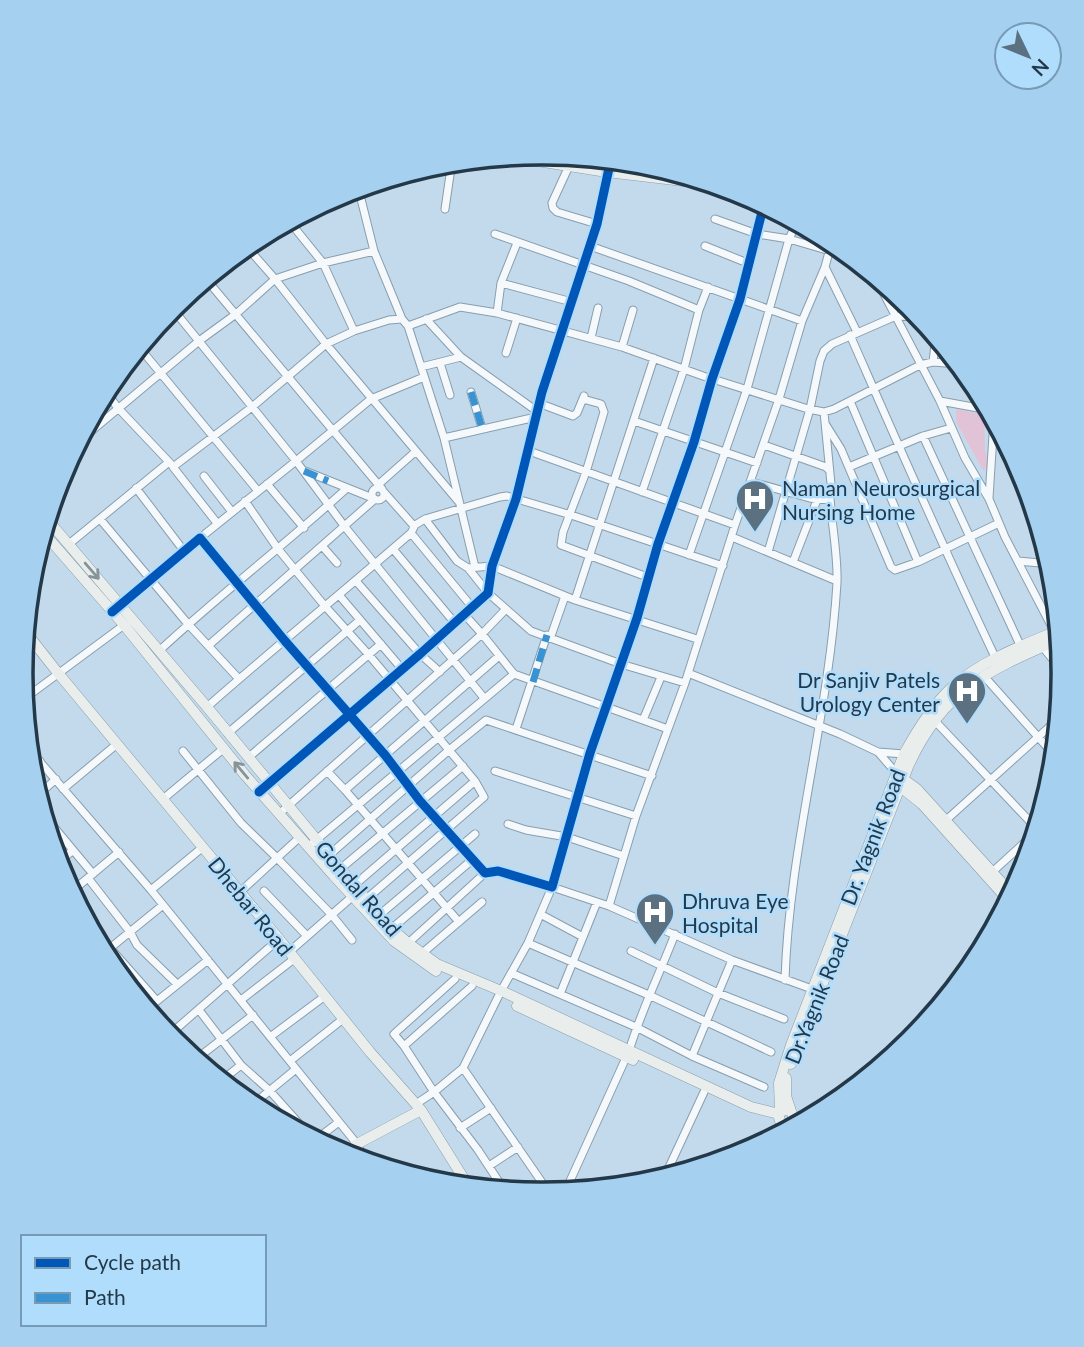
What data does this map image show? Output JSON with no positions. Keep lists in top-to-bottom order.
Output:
{
  "streets": {
    "street": [
      "Dr. Yagnik Road",
      "Gondal Road",
      "Dhebar Road",
      "Dr.Yagnik Road"
    ]
  },
  "crossings": [
    ["Dr. Yagnik Road", "Gondal Road"],
    ["Dr. Yagnik Road", "Dr.Yagnik Road"],
    ["Gondal Road", "Dr.Yagnik Road"]
  ],
  "places": {
    "hospital": ["Naman Neurosurgical Nursing Home", "Dr Sanjiv Patels Urology Center", "Dhruva Eye Hospital"]
  },
  "legend": ["Cycle path", "Path"],
  "north": "bottom right"
}
